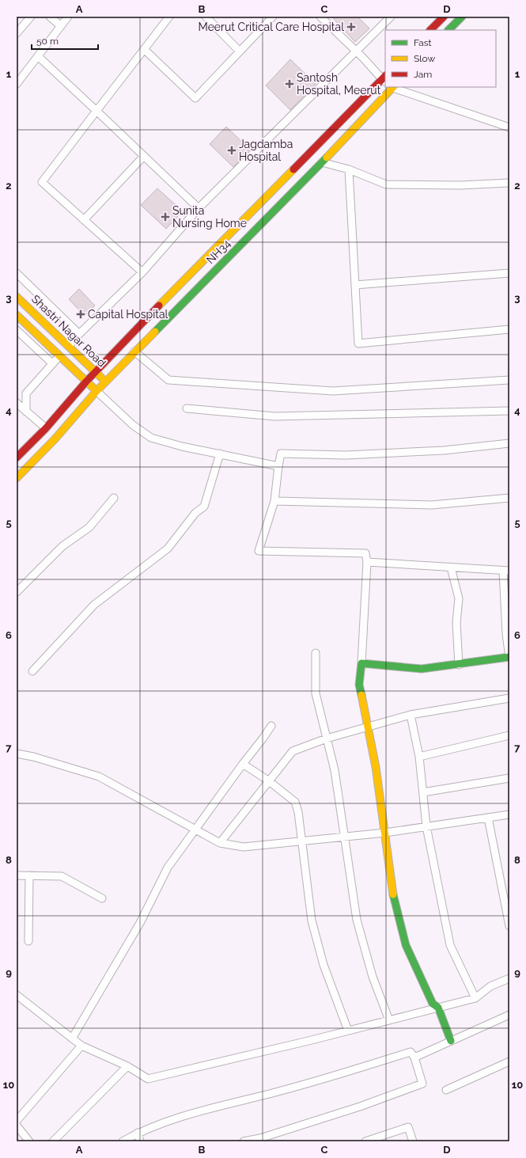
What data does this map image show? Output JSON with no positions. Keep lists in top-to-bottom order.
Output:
{
  "streets": {
    "main road": ["NH34", "Shastri Nagar Road"]
  },
  "crossings": [
    ["NH34", "Shastri Nagar Road"]
  ],
  "places": {
    "health": [
      "Meerut Critical Care Hospital",
      "Santosh Hospital, Meerut",
      "Jagdamba Hospital",
      "Sunita Nursing Home",
      "Capital Hospital"
    ]
  },
  "legend": ["Fast", "Slow", "Jam"],
  "scale_bar": "50 m",
  "grid": {
    "columns": [
      "A",
      "B",
      "C",
      "D"
    ],
    "rows": [
      "1",
      "2",
      "3",
      "4",
      "5",
      "6",
      "7",
      "8",
      "9",
      "10"
    ]
  }
}
